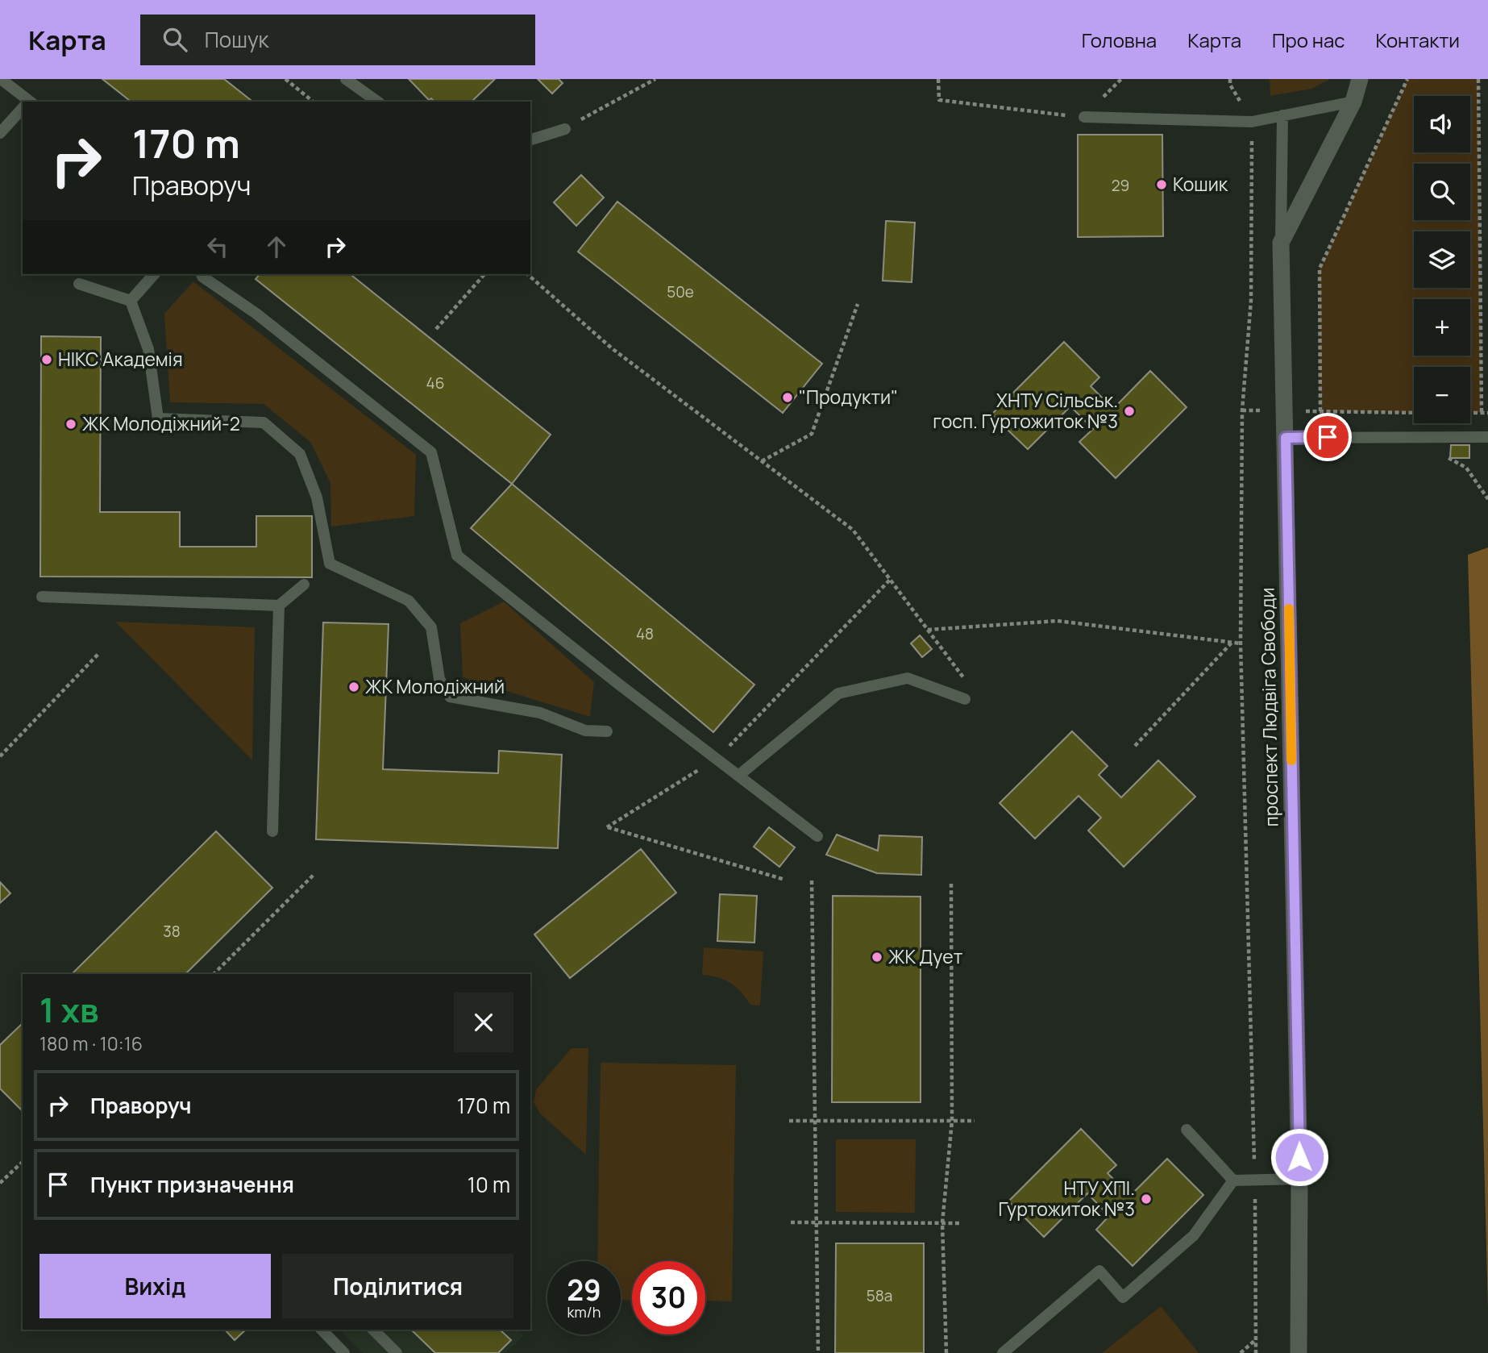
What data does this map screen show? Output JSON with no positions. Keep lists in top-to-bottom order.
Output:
{
  "streets": {
    "street": ["проспект Людвіга Свободи"]
  },
  "places": [
    "Кошик",
    "НІКС Академія",
    "\"Продукти\"",
    "ХНТУ Сільськ. госп. Гуртожиток №3",
    "ЖК Молодіжний-2",
    "ЖК Молодіжний",
    "ЖК Дует",
    "НТУ ХПІ. Гуртожиток №3"
  ],
  "house_numbers": [
    "29",
    "50е",
    "46",
    "48",
    "38",
    "58а"
  ],
  "page": {
    "header": "Карта",
    "search": "Пошук",
    "nav": [
      "Головна",
      "Карта",
      "Про нас",
      "Контакти"
    ],
    "map_buttons": ["+", "−"],
    "turn": ["170 m", "Праворуч"],
    "heading": ["1 хв", "180 m · 10:16"],
    "list": [
      {
        "name": "Праворуч",
        "value": "170 m"
      },
      {
        "name": "Пункт призначення",
        "value": "10 m"
      }
    ],
    "buttons": ["Вихід", "Поділитися"],
    "speed": "29 km/h",
    "limit": "30"
  }
}
